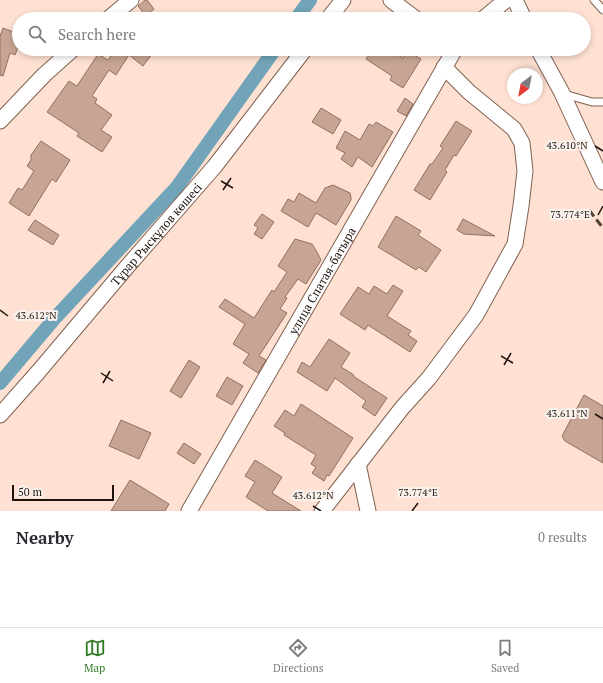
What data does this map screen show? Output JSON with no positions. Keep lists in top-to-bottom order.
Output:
{
  "streets": {
    "street": ["Тұрар Рысқұлов көшесі", "улица Спатая-батыра"]
  },
  "scale_bar": "50 m",
  "north": "bottom left",
  "page": {
    "search": "Search here",
    "scale": "50 m",
    "heading": ["Nearby", "0 results"],
    "nav": ["Map", "Directions", "Saved"]
  },
  "coordinates": [
    "43.610°N",
    "73.774°E",
    "43.612°N",
    "43.611°N"
  ]
}
